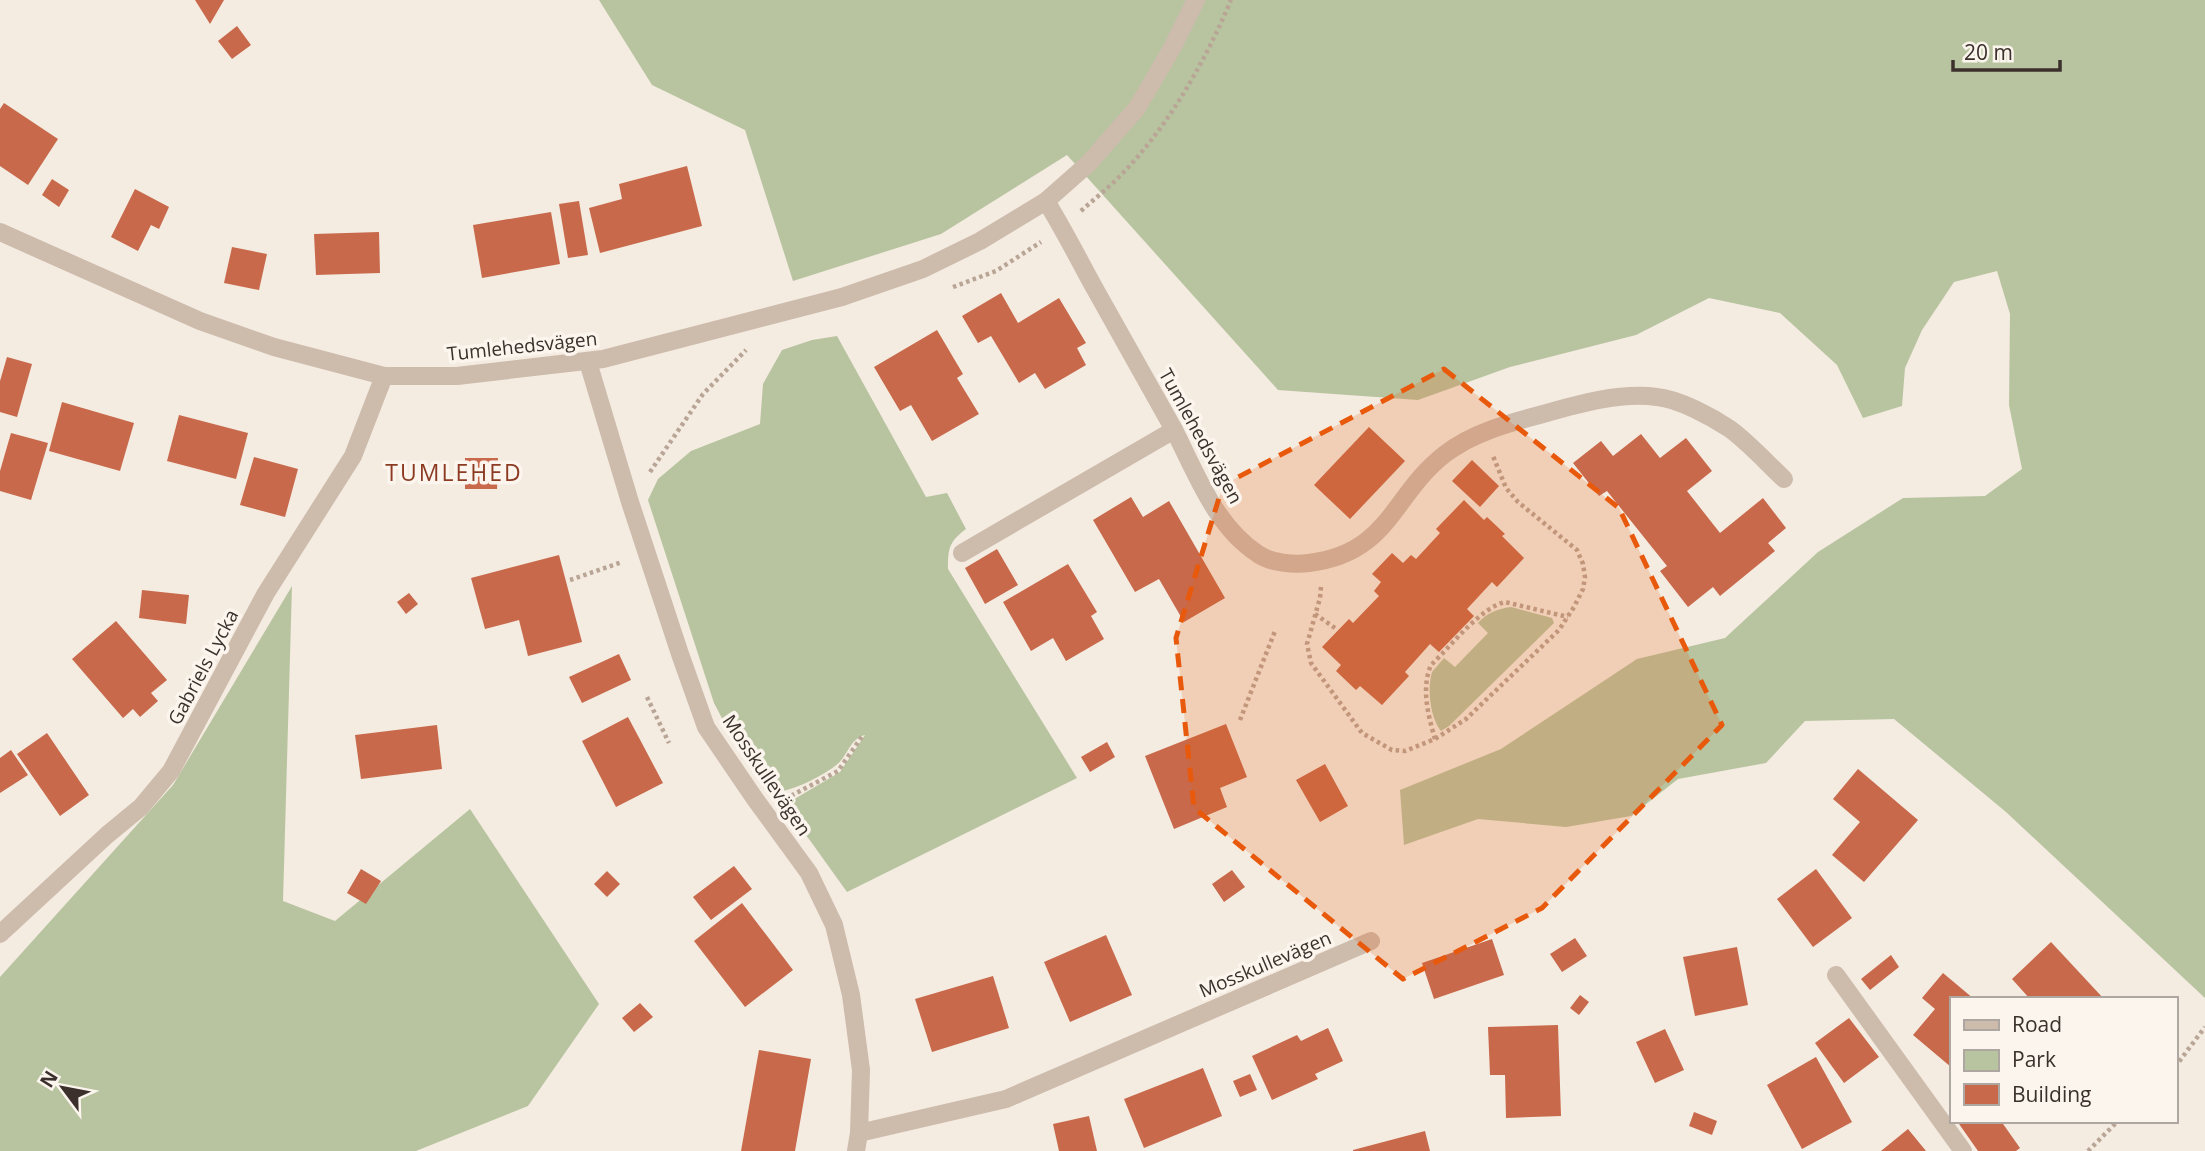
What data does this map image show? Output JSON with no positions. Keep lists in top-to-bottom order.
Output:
{
  "streets": {
    "street": ["Tumlehedsvägen", "Gabriels Lycka", "Mosskullevägen"]
  },
  "crossings": [
    ["Tumlehedsvägen", "Gabriels Lycka"],
    ["Tumlehedsvägen", "Mosskullevägen"]
  ],
  "districts": ["TUMLEHED"],
  "legend": ["Road", "Park", "Building"],
  "scale_bar": "20 m",
  "north": "top left"
}
